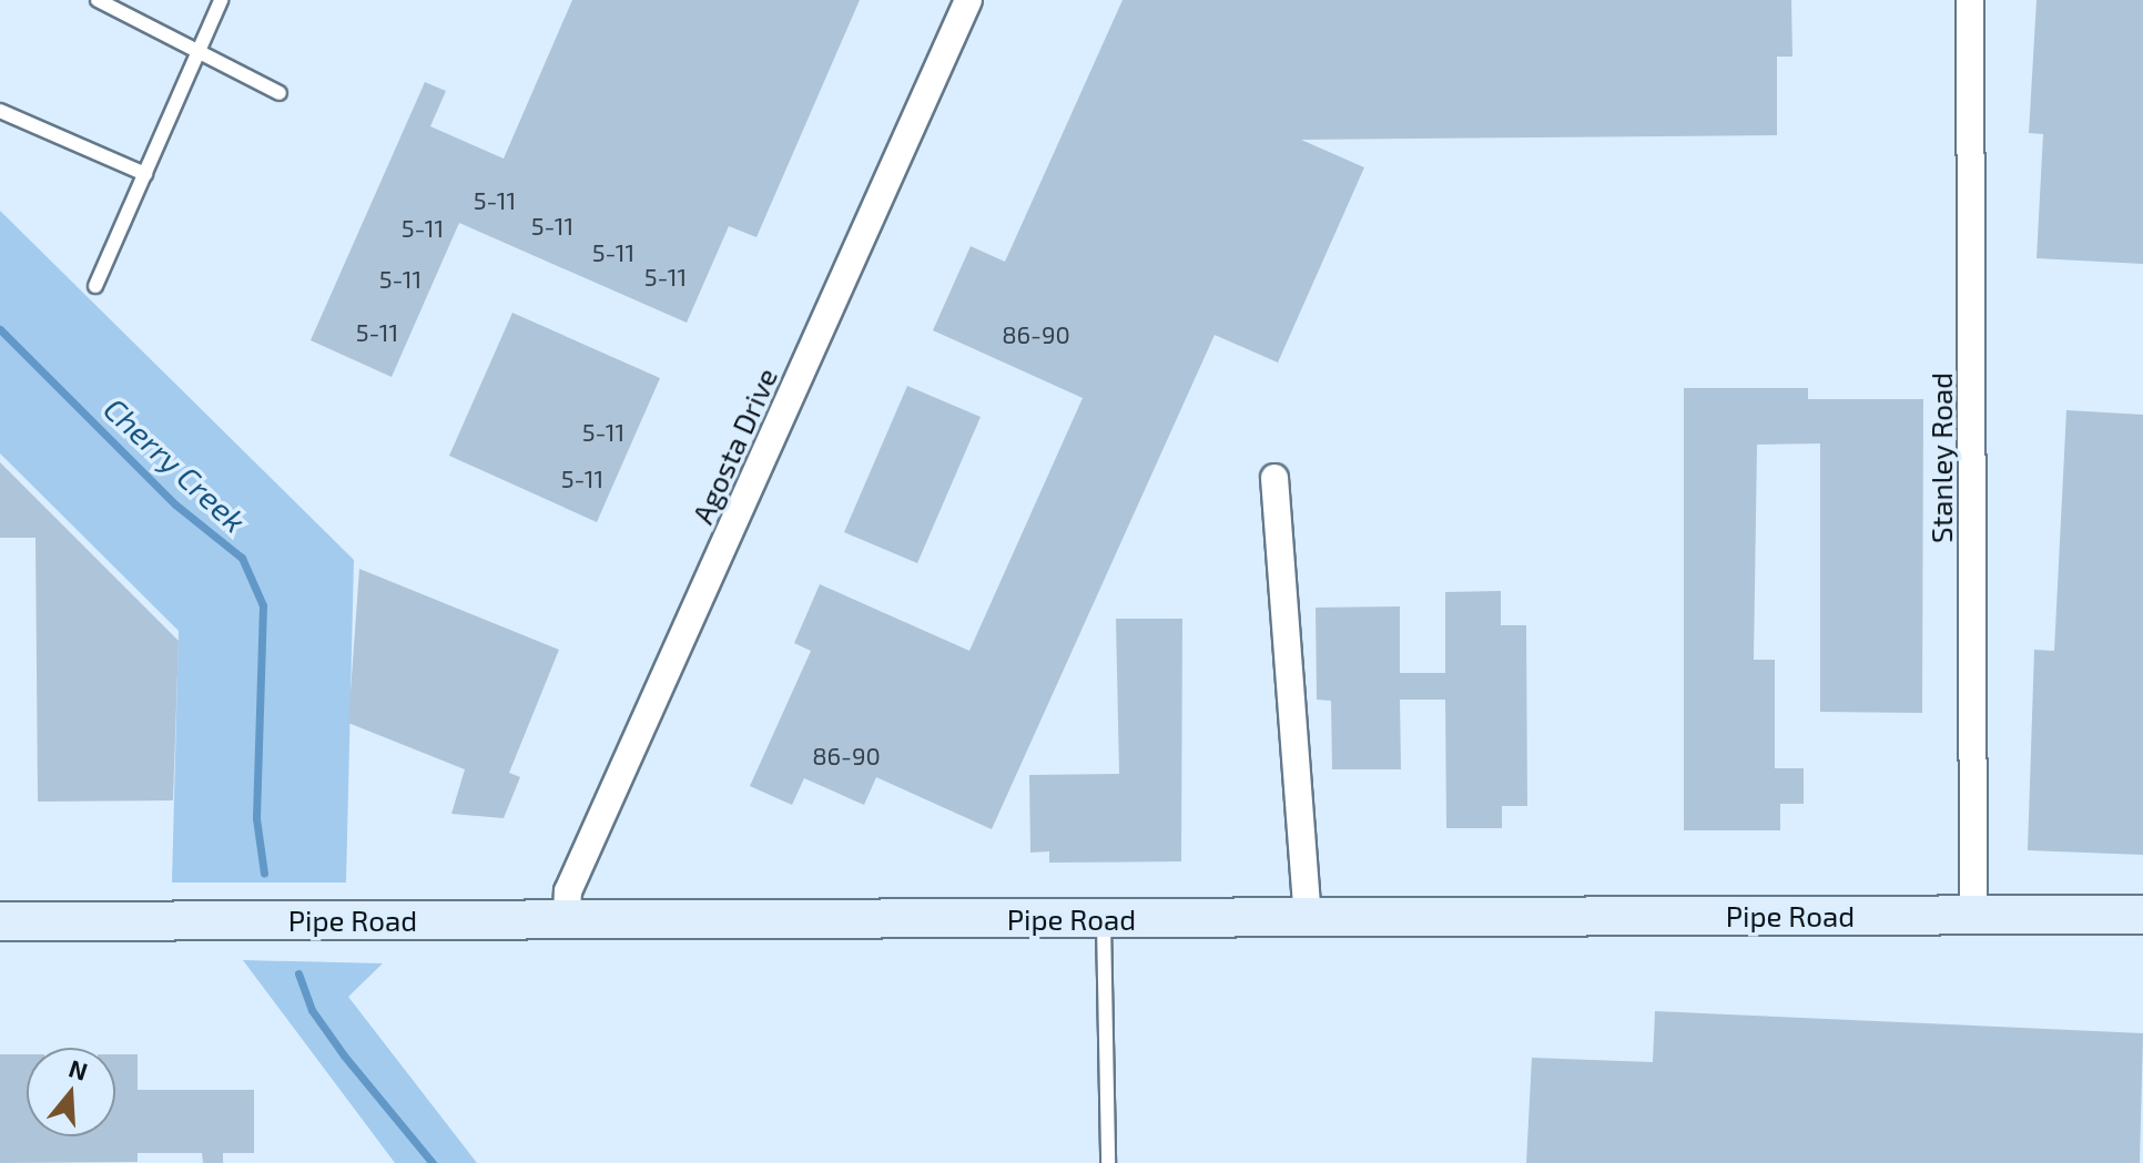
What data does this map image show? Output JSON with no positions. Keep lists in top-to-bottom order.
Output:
{
  "streets": {
    "street": ["Agosta Drive", "Stanley Road", "Pipe Road"]
  },
  "crossings": [
    ["Agosta Drive", "Pipe Road"],
    ["Stanley Road", "Pipe Road"]
  ],
  "water": ["Cherry Creek"],
  "house_numbers": [
    "5-11",
    "5-11",
    "5-11",
    "5-11",
    "5-11",
    "5-11",
    "5-11",
    "86-90",
    "5-11",
    "5-11",
    "86-90"
  ],
  "north": "top"
}
